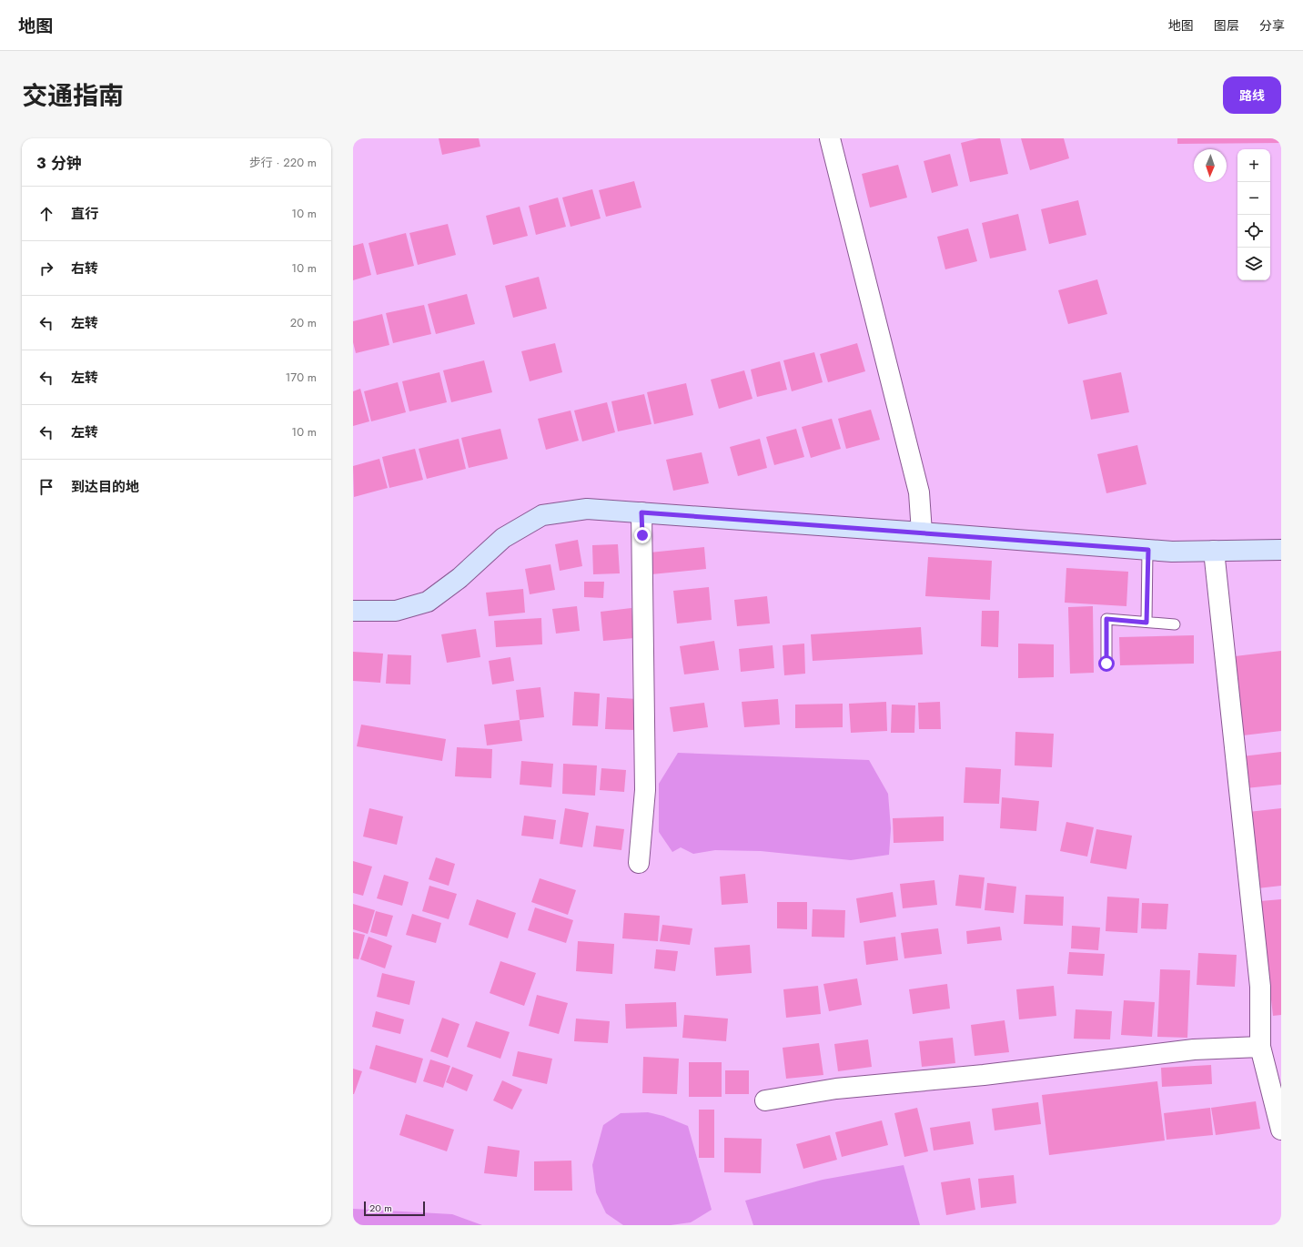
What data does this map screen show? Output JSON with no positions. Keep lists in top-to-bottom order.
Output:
{
  "scale_bar": "20 m",
  "north": "bottom",
  "page": {
    "header": "地图",
    "nav": ["地图", "图层", "分享"],
    "title": "交通指南",
    "buttons": "路线",
    "heading": ["3 分钟", "步行 · 220 m"],
    "map_buttons": ["+", "−"],
    "list": [
      ["直行", "10 m"],
      ["右转", "10 m"],
      ["左转", "20 m"],
      ["左转", "170 m"],
      ["左转", "10 m"],
      "到达目的地"
    ],
    "scale": "20 m"
  }
}
